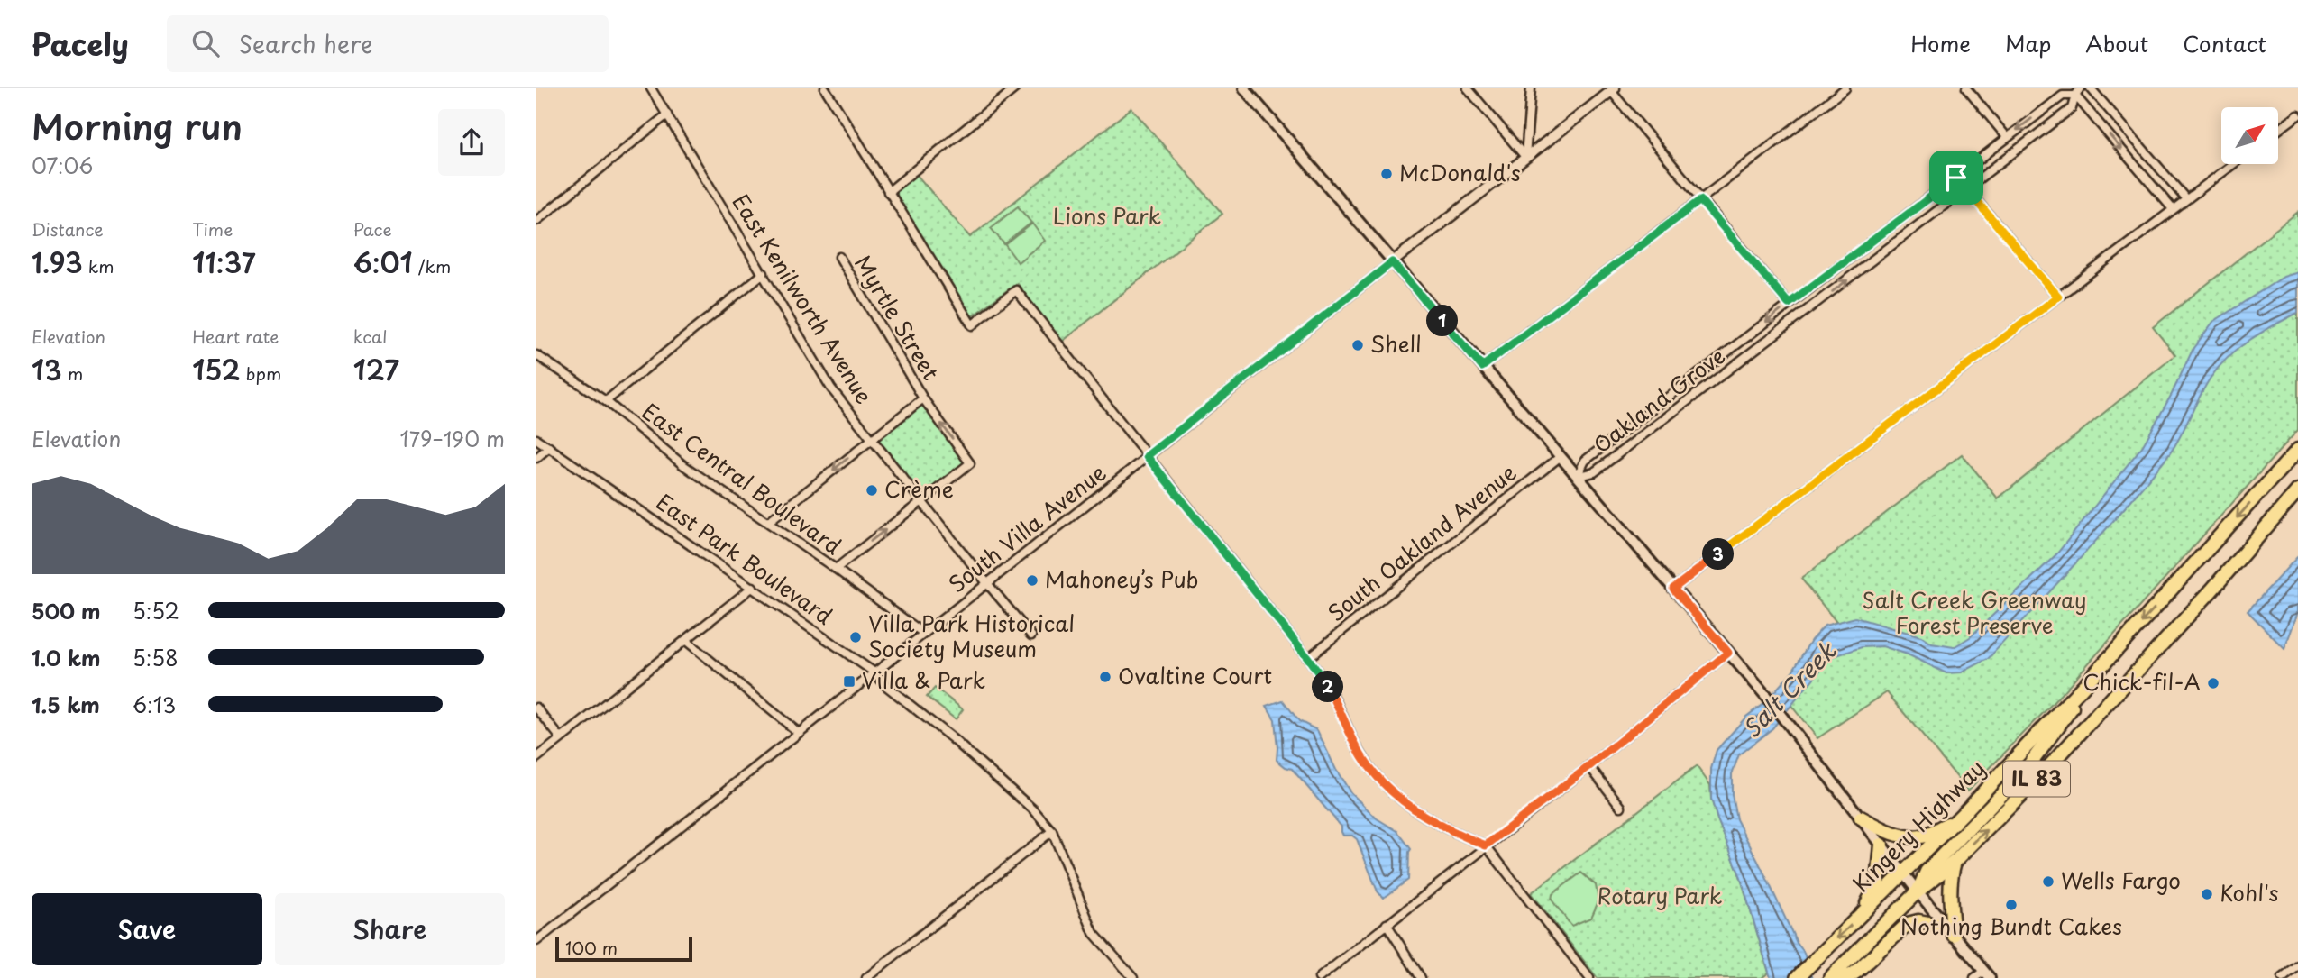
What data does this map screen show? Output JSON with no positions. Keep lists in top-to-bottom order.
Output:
{
  "streets": {
    "highway": ["IL 83", "Kingery Highway"],
    "street": [
      "East Kenilworth Avenue",
      "Myrtle Street",
      "Oakland Grove",
      "East Central Boulevard",
      "South Villa Avenue",
      "South Oakland Avenue",
      "East Park Boulevard"
    ]
  },
  "crossings": [
    ["East Kenilworth Avenue", "Myrtle Street"],
    ["East Kenilworth Avenue", "South Villa Avenue"],
    ["East Central Boulevard", "South Villa Avenue"],
    ["South Villa Avenue", "East Park Boulevard"]
  ],
  "water": ["Salt Creek"],
  "parks": ["Lions Park", "Salt Creek Greenway Forest Preserve", "Rotary Park"],
  "places": {
    "other": [
      "McDonald's",
      "Shell",
      "Crème",
      "Mahoney’s Pub",
      "Villa Park Historical Society Museum",
      "Ovaltine Court",
      "Chick-fil-A",
      "Wells Fargo",
      "Kohl's",
      "Nothing Bundt Cakes"
    ],
    "transit": ["Villa & Park"]
  },
  "scale_bar": "100 m",
  "north": "top right",
  "page": {
    "header": "Pacely",
    "search": "Search here",
    "nav": [
      "Home",
      "Map",
      "About",
      "Contact"
    ],
    "heading": ["Morning run", "07:06"],
    "stats": [
      ["Distance", "1.93 km"],
      ["Time", "11:37"],
      ["Pace", "6:01 /km"],
      ["Elevation", "13 m"],
      ["Heart rate", "152 bpm"],
      ["kcal", "127"]
    ],
    "pins": ["1", "3", "2"],
    "chart": ["Elevation", "179–190 m"],
    "list": [
      {
        "name": "500 m",
        "note": "5:52"
      },
      {
        "name": "1.0 km",
        "note": "5:58"
      },
      {
        "name": "1.5 km",
        "note": "6:13"
      }
    ],
    "buttons": ["Save", "Share"],
    "scale": "100 m"
  }
}
